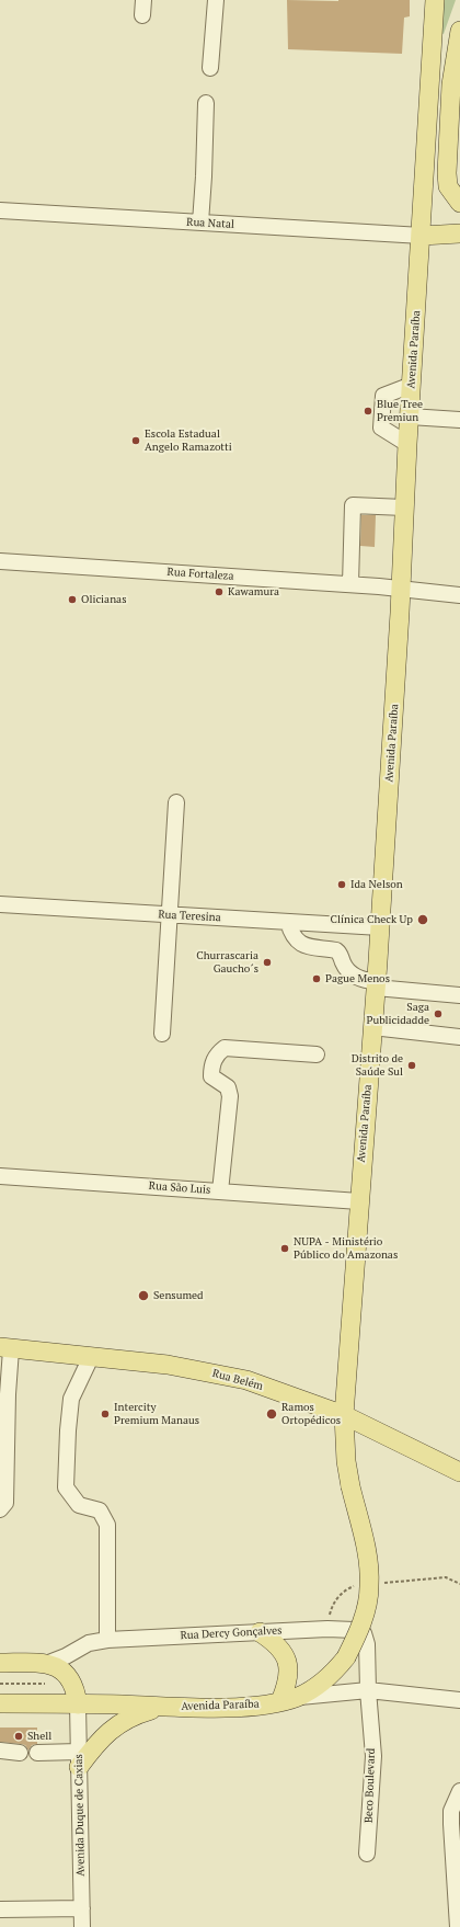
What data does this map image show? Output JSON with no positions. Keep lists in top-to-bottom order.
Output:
{
  "streets": {
    "main road": ["Avenida Paraíba", "Rua Belém"],
    "street": [
      "Rua Natal",
      "Rua Fortaleza",
      "Rua Teresina",
      "Rua São Luis",
      "Rua Dercy Gonçalves",
      "Beco Boulevard",
      "Avenida Duque de Caxias"
    ]
  },
  "crossings": [
    ["Rua Natal", "Avenida Paraíba"],
    ["Avenida Paraíba", "Rua Fortaleza"],
    ["Avenida Paraíba", "Rua Teresina"],
    ["Avenida Paraíba", "Rua São Luis"],
    ["Avenida Paraíba", "Rua Belém"],
    ["Avenida Paraíba", "Avenida Duque de Caxias"],
    ["Rua Dercy Gonçalves", "Beco Boulevard"]
  ],
  "places": [
    "Blue Tree Premiun",
    "Escola Estadual Angelo Ramazotti",
    "Kawamura",
    "Olicianas",
    "Ida Nelson",
    "Clínica Check Up",
    "Churrascaria Gaucho´s",
    "Pague Menos",
    "Saga Publicidadde",
    "Distrito de Saúde Sul",
    "NUPA - Ministério Público do Amazonas",
    "Sensumed",
    "Intercity Premium Manaus",
    "Ramos Ortopédicos",
    "Shell"
  ]
}
